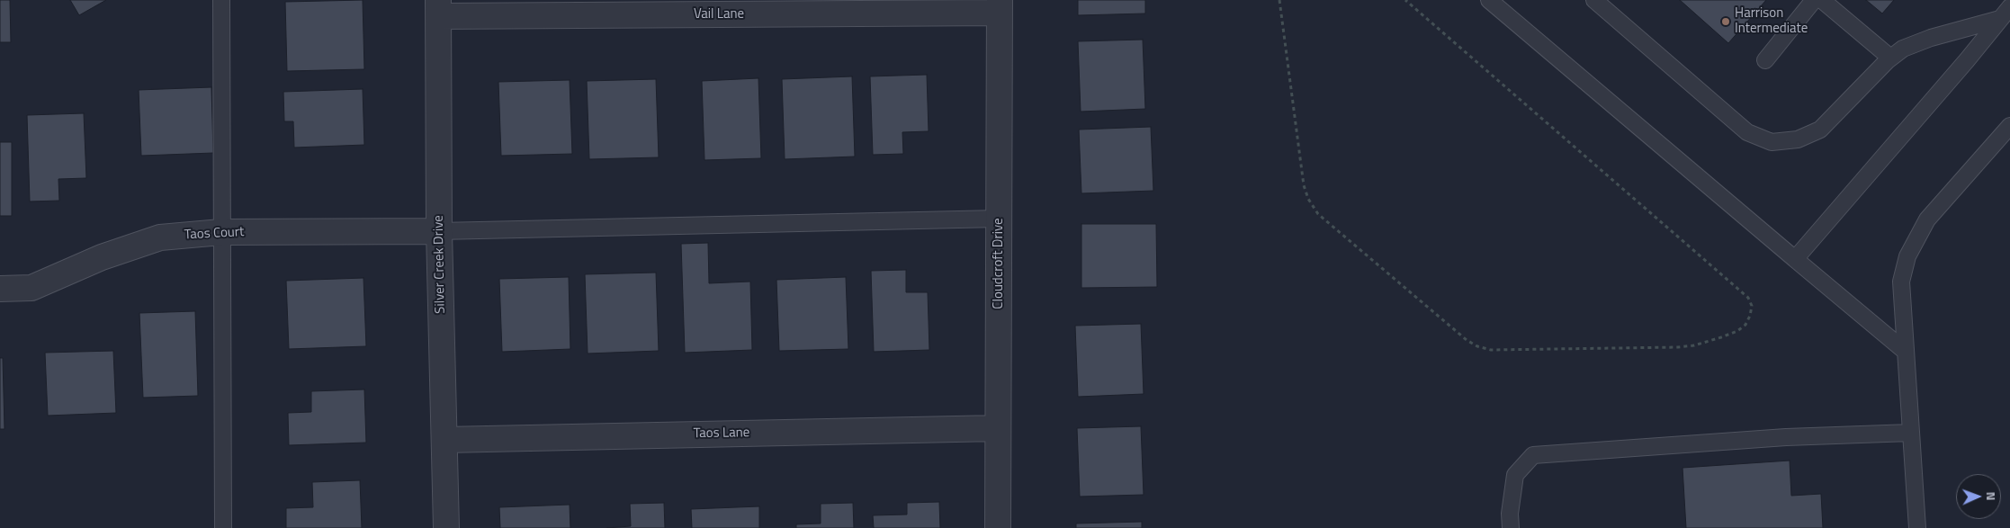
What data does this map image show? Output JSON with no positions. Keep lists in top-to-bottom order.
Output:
{
  "streets": {
    "street": [
      "Vail Lane",
      "Taos Court",
      "Cloudcroft Drive",
      "Silver Creek Drive",
      "Taos Lane"
    ]
  },
  "crossings": [
    ["Vail Lane", "Cloudcroft Drive"],
    ["Vail Lane", "Silver Creek Drive"],
    ["Taos Court", "Silver Creek Drive"],
    ["Cloudcroft Drive", "Taos Lane"],
    ["Silver Creek Drive", "Taos Lane"]
  ],
  "places": ["Harrison Intermediate"],
  "north": "right"
}
